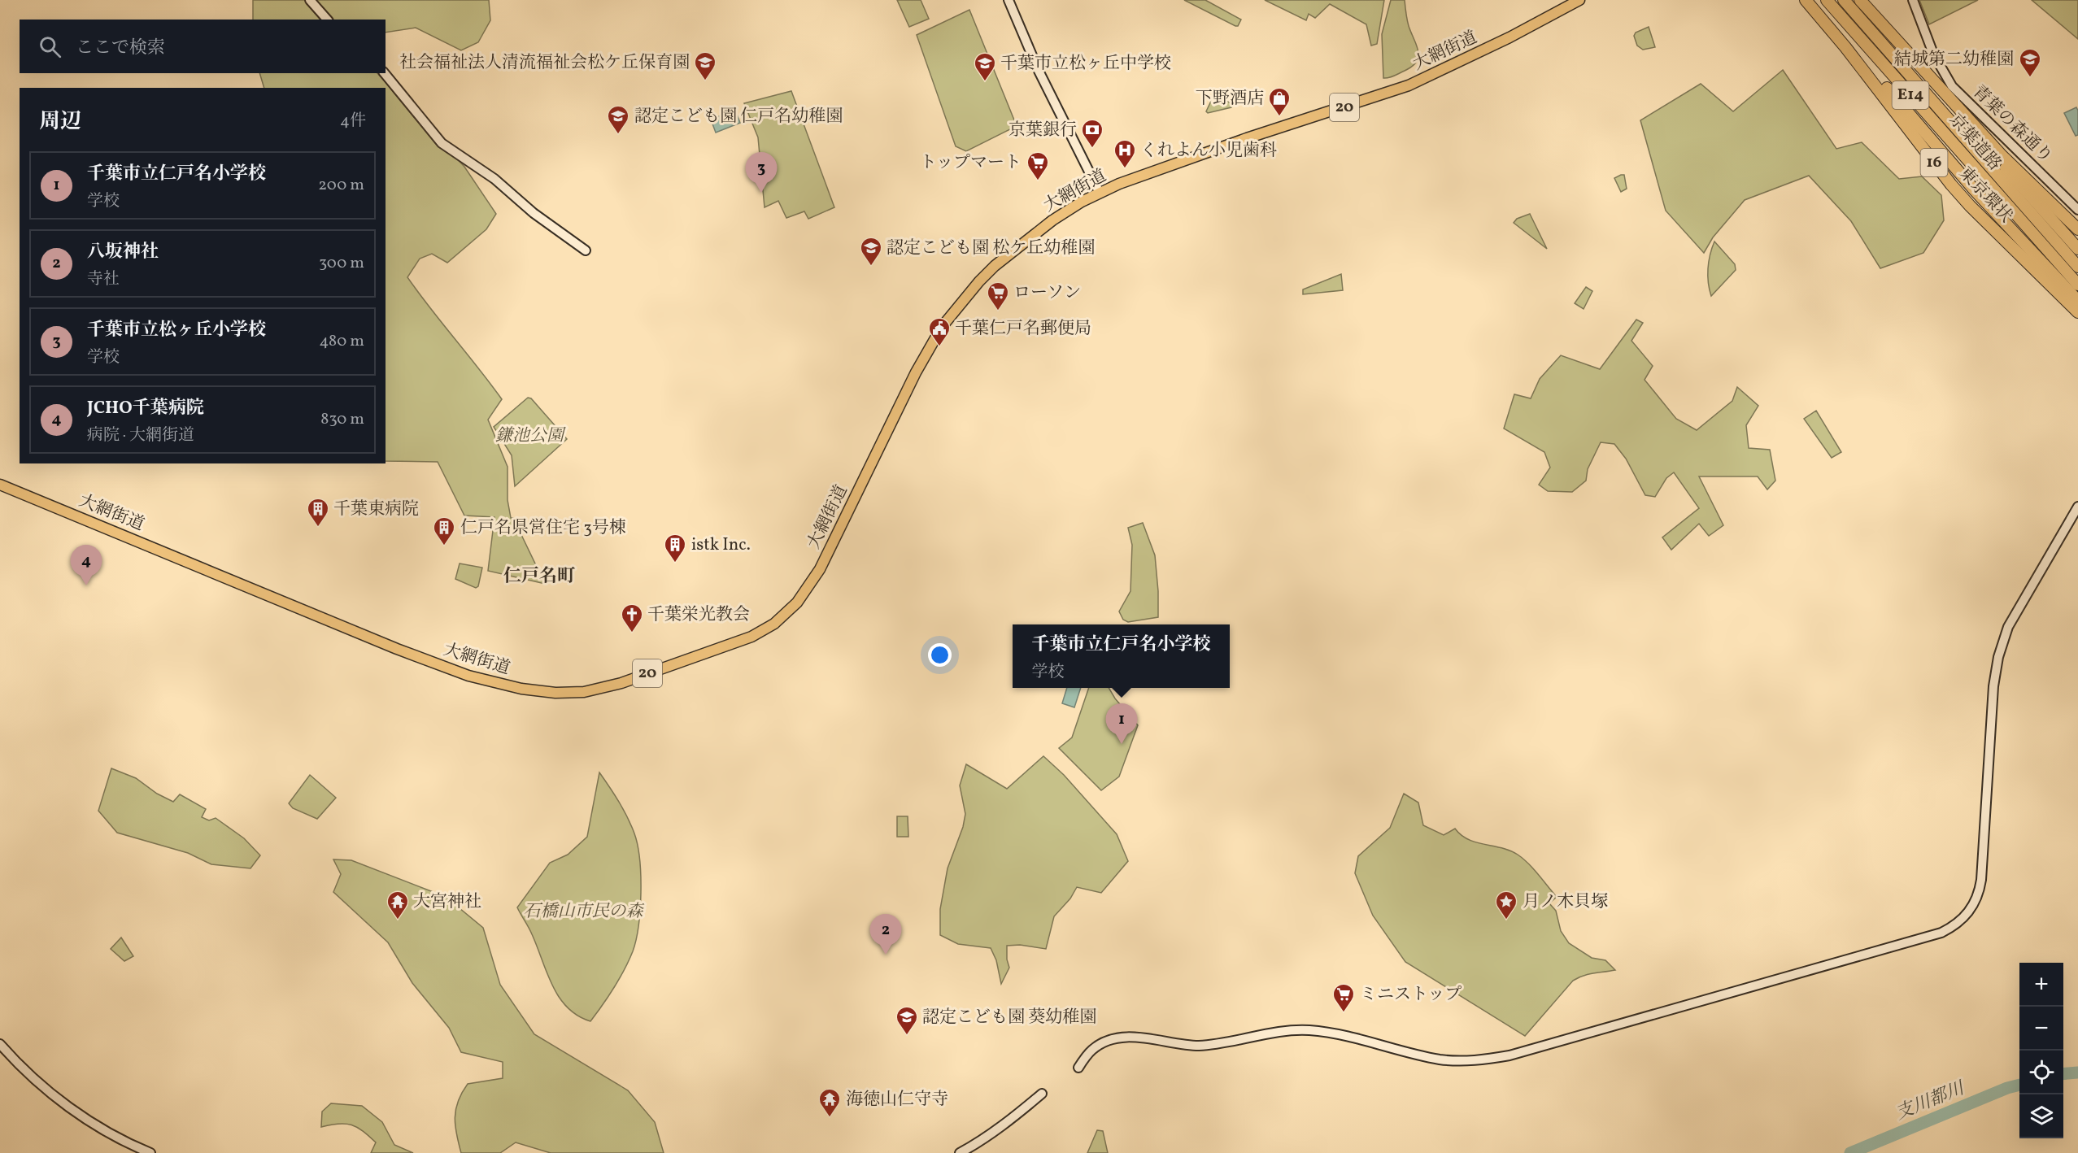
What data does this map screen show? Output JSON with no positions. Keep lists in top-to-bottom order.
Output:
{
  "streets": {
    "highway": [
      "E14",
      "京葉道路",
      "16",
      "東京環状"
    ],
    "main road": ["大網街道", "20"],
    "street": ["青葉の森通り"]
  },
  "districts": ["仁戸名町"],
  "water": ["支川都川"],
  "parks": ["鎌池公園", "石橋山市民の森"],
  "places": {
    "school or university": [
      "結城第二幼稚園",
      "社会福祉法人清流福祉会松ケ丘保育園",
      "千葉市立松ヶ丘中学校",
      "認定こども園 仁戸名幼稚園",
      "認定こども園 松ケ丘幼稚園",
      "認定こども園 葵幼稚園"
    ],
    "shop": ["下野酒店"],
    "bank": ["京葉銀行"],
    "hospital": ["くれよん小児歯科"],
    "supermarket": ["トップマート", "ローソン", "ミニストップ"],
    "public building": ["千葉仁戸名郵便局"],
    "building": ["千葉東病院", "仁戸名県営住宅 3号棟", "istk Inc."],
    "church": ["千葉栄光教会"],
    "temple": ["大宮神社", "海徳山仁守寺"],
    "place": ["月ノ木貝塚"]
  },
  "page": {
    "search": "ここで検索",
    "heading": ["周辺", "4件"],
    "list": [
      {
        "mark": "1",
        "name": "千葉市立仁戸名小学校",
        "note": "学校",
        "value": "200 m"
      },
      {
        "mark": "2",
        "name": "八坂神社",
        "note": "寺社",
        "value": "300 m"
      },
      {
        "mark": "3",
        "name": "千葉市立松ヶ丘小学校",
        "note": "学校",
        "value": "480 m"
      },
      {
        "mark": "4",
        "name": "JCHO千葉病院",
        "note": "病院 · 大網街道",
        "value": "830 m"
      }
    ],
    "pins": [
      "3",
      "4",
      "1",
      "2"
    ],
    "popup": ["千葉市立仁戸名小学校", "学校"],
    "map_buttons": ["+", "−"]
  }
}
